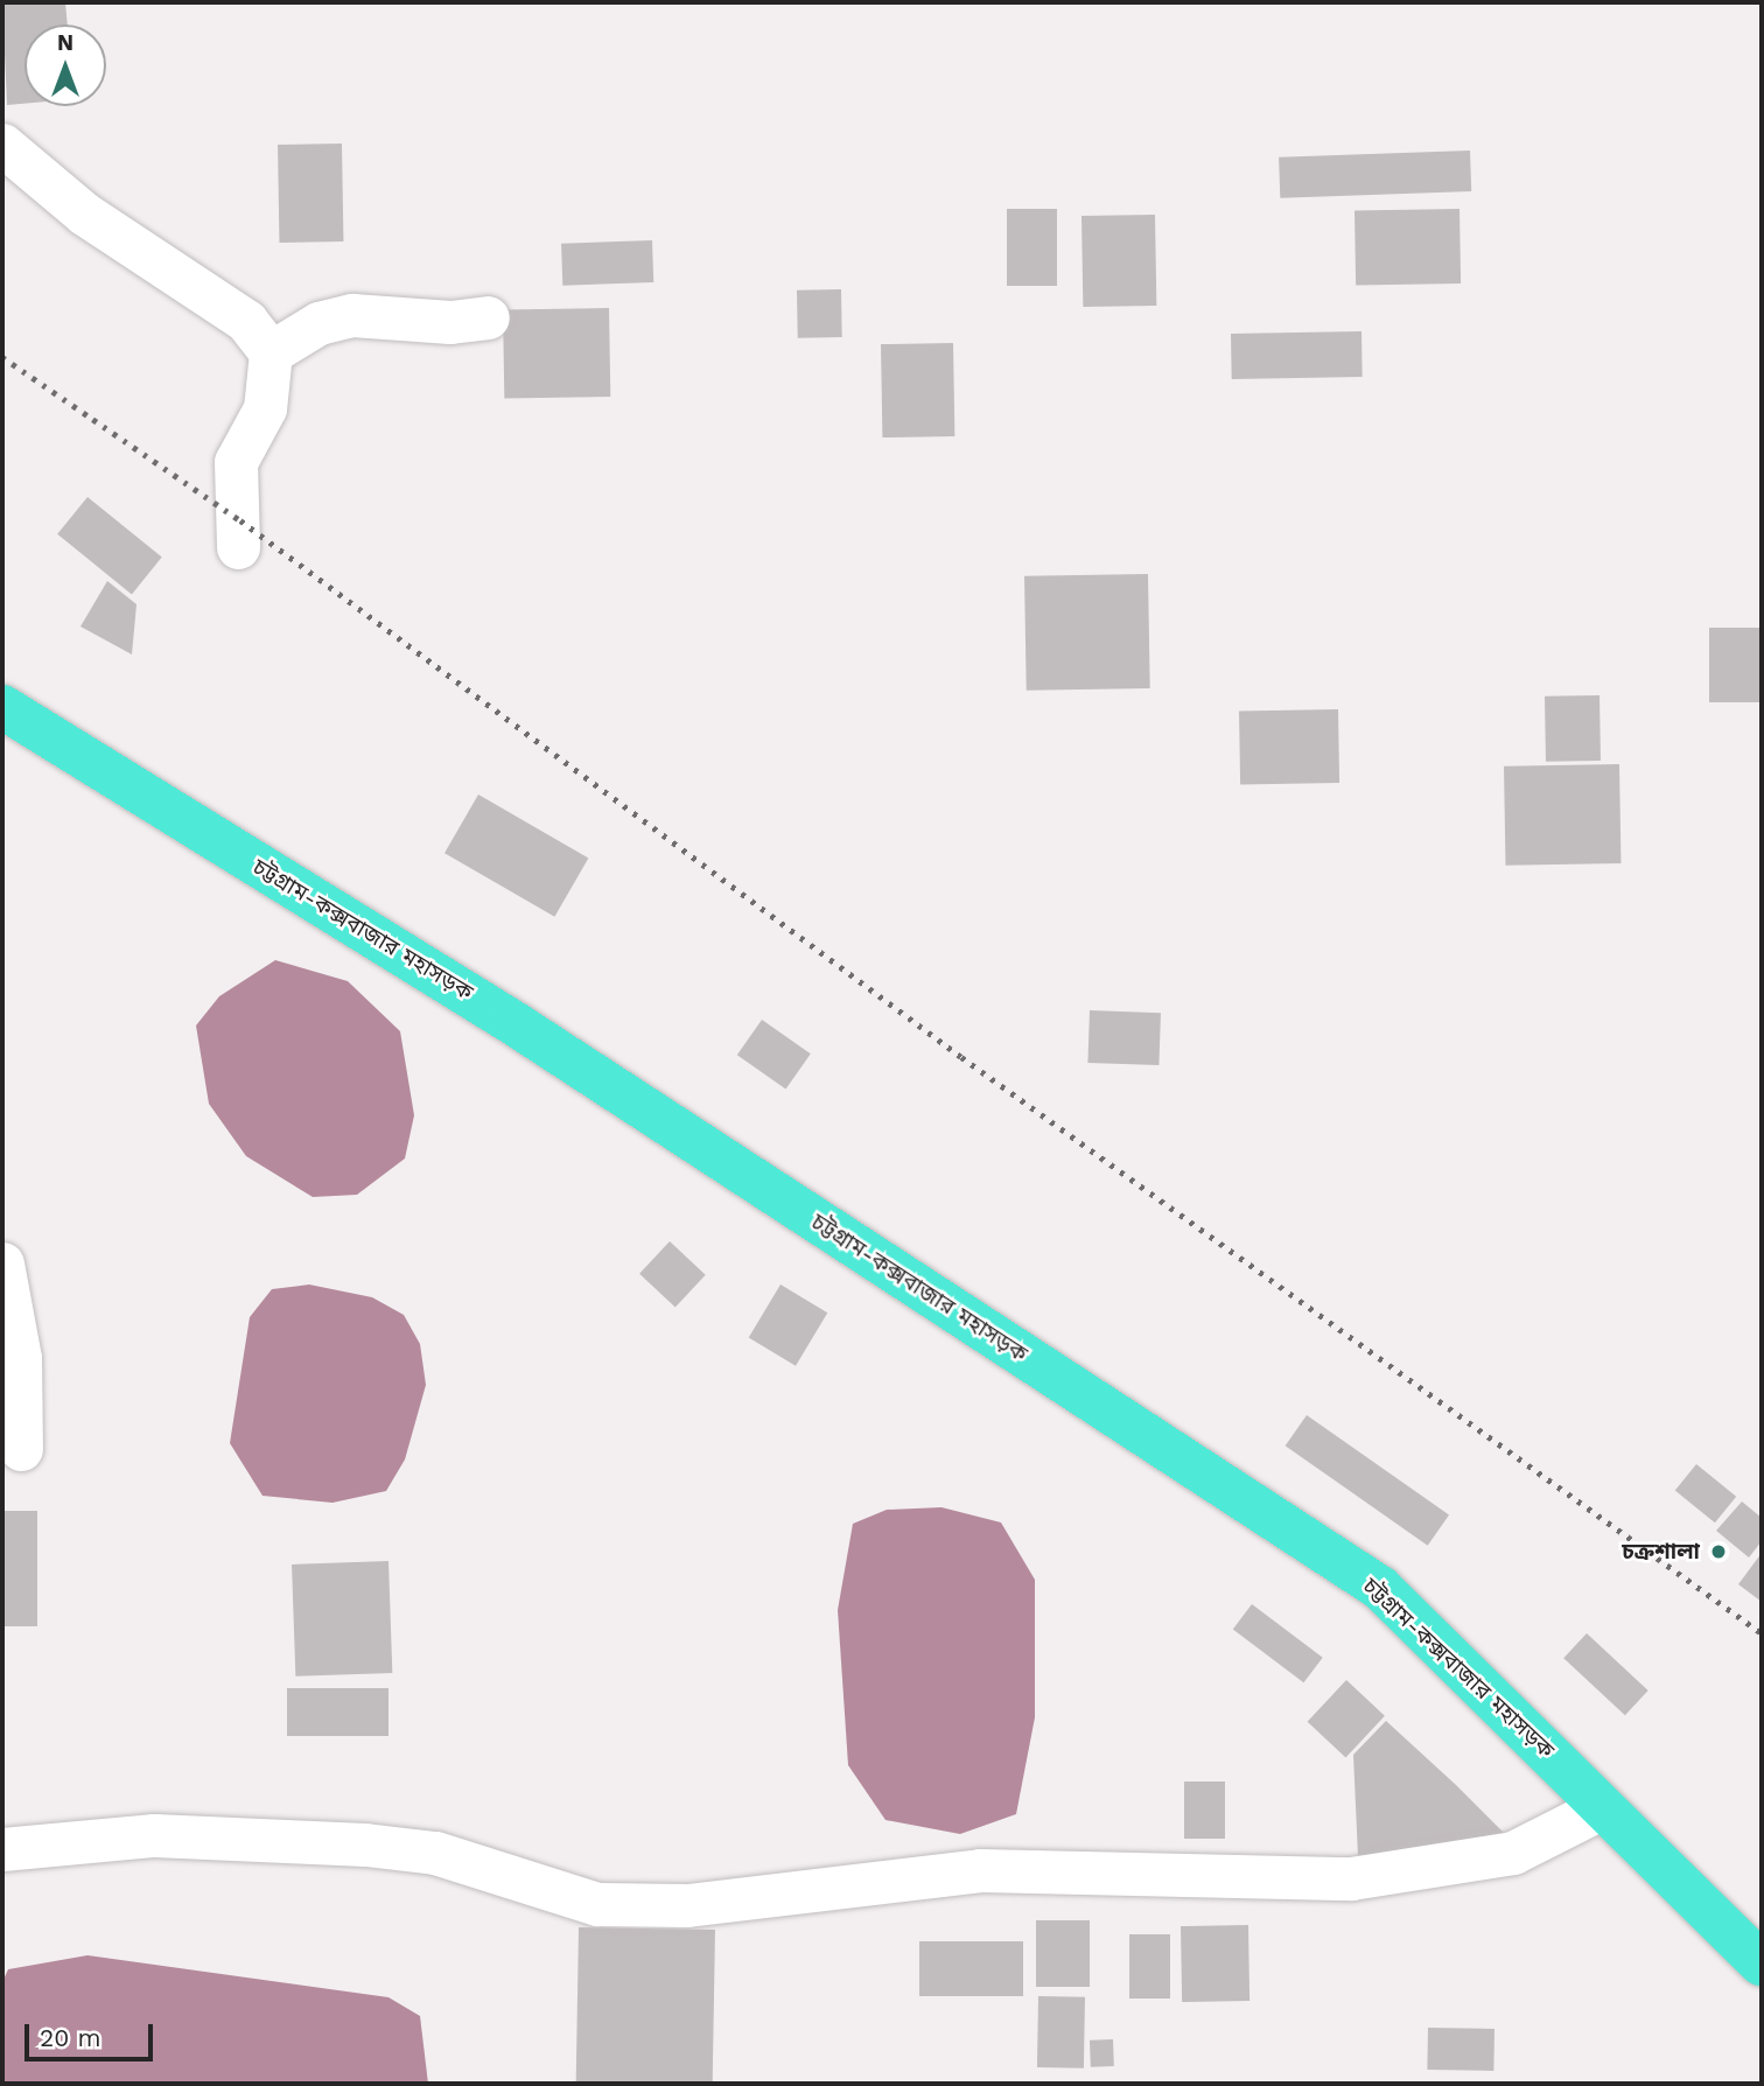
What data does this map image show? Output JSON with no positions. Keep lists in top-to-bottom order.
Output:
{
  "streets": {
    "highway": ["চট্টগ্রাম-কক্সবাজার মহাসড়ক"]
  },
  "places": ["চক্রশালা"],
  "scale_bar": "20 m",
  "north": "top"
}
